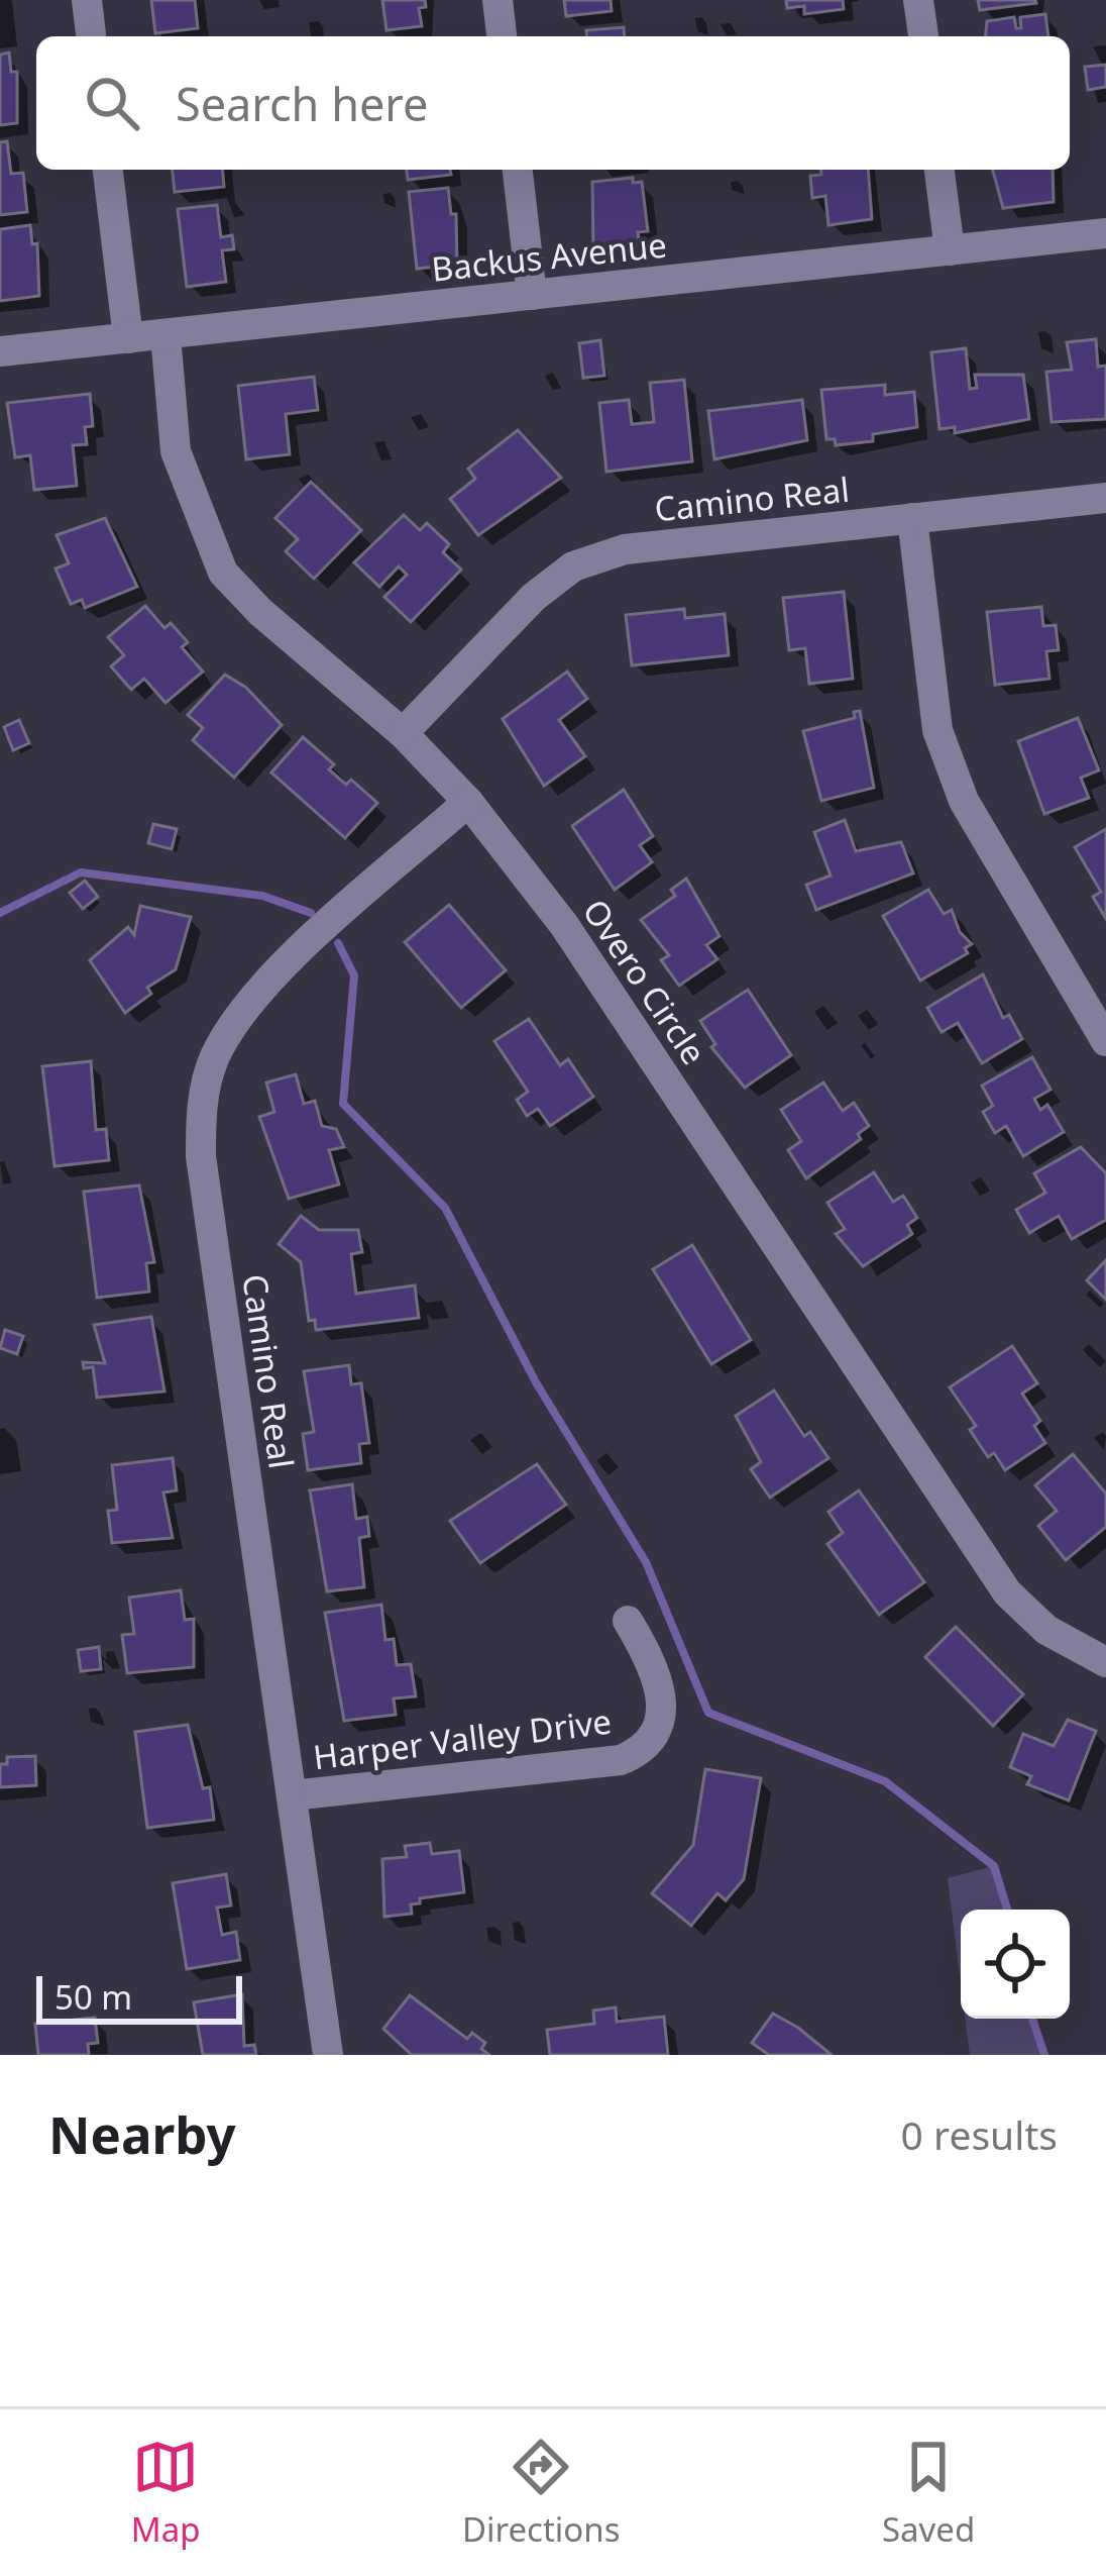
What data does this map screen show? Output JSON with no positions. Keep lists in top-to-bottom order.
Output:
{
  "streets": {
    "street": [
      "Backus Avenue",
      "Camino Real",
      "Overo Circle",
      "Harper Valley Drive"
    ]
  },
  "crossings": [
    ["Backus Avenue", "Overo Circle"],
    ["Camino Real", "Overo Circle"],
    ["Camino Real", "Harper Valley Drive"]
  ],
  "scale_bar": "50 m",
  "page": {
    "search": "Search here",
    "scale": "50 m",
    "heading": ["Nearby", "0 results"],
    "nav": ["Map", "Directions", "Saved"]
  }
}
